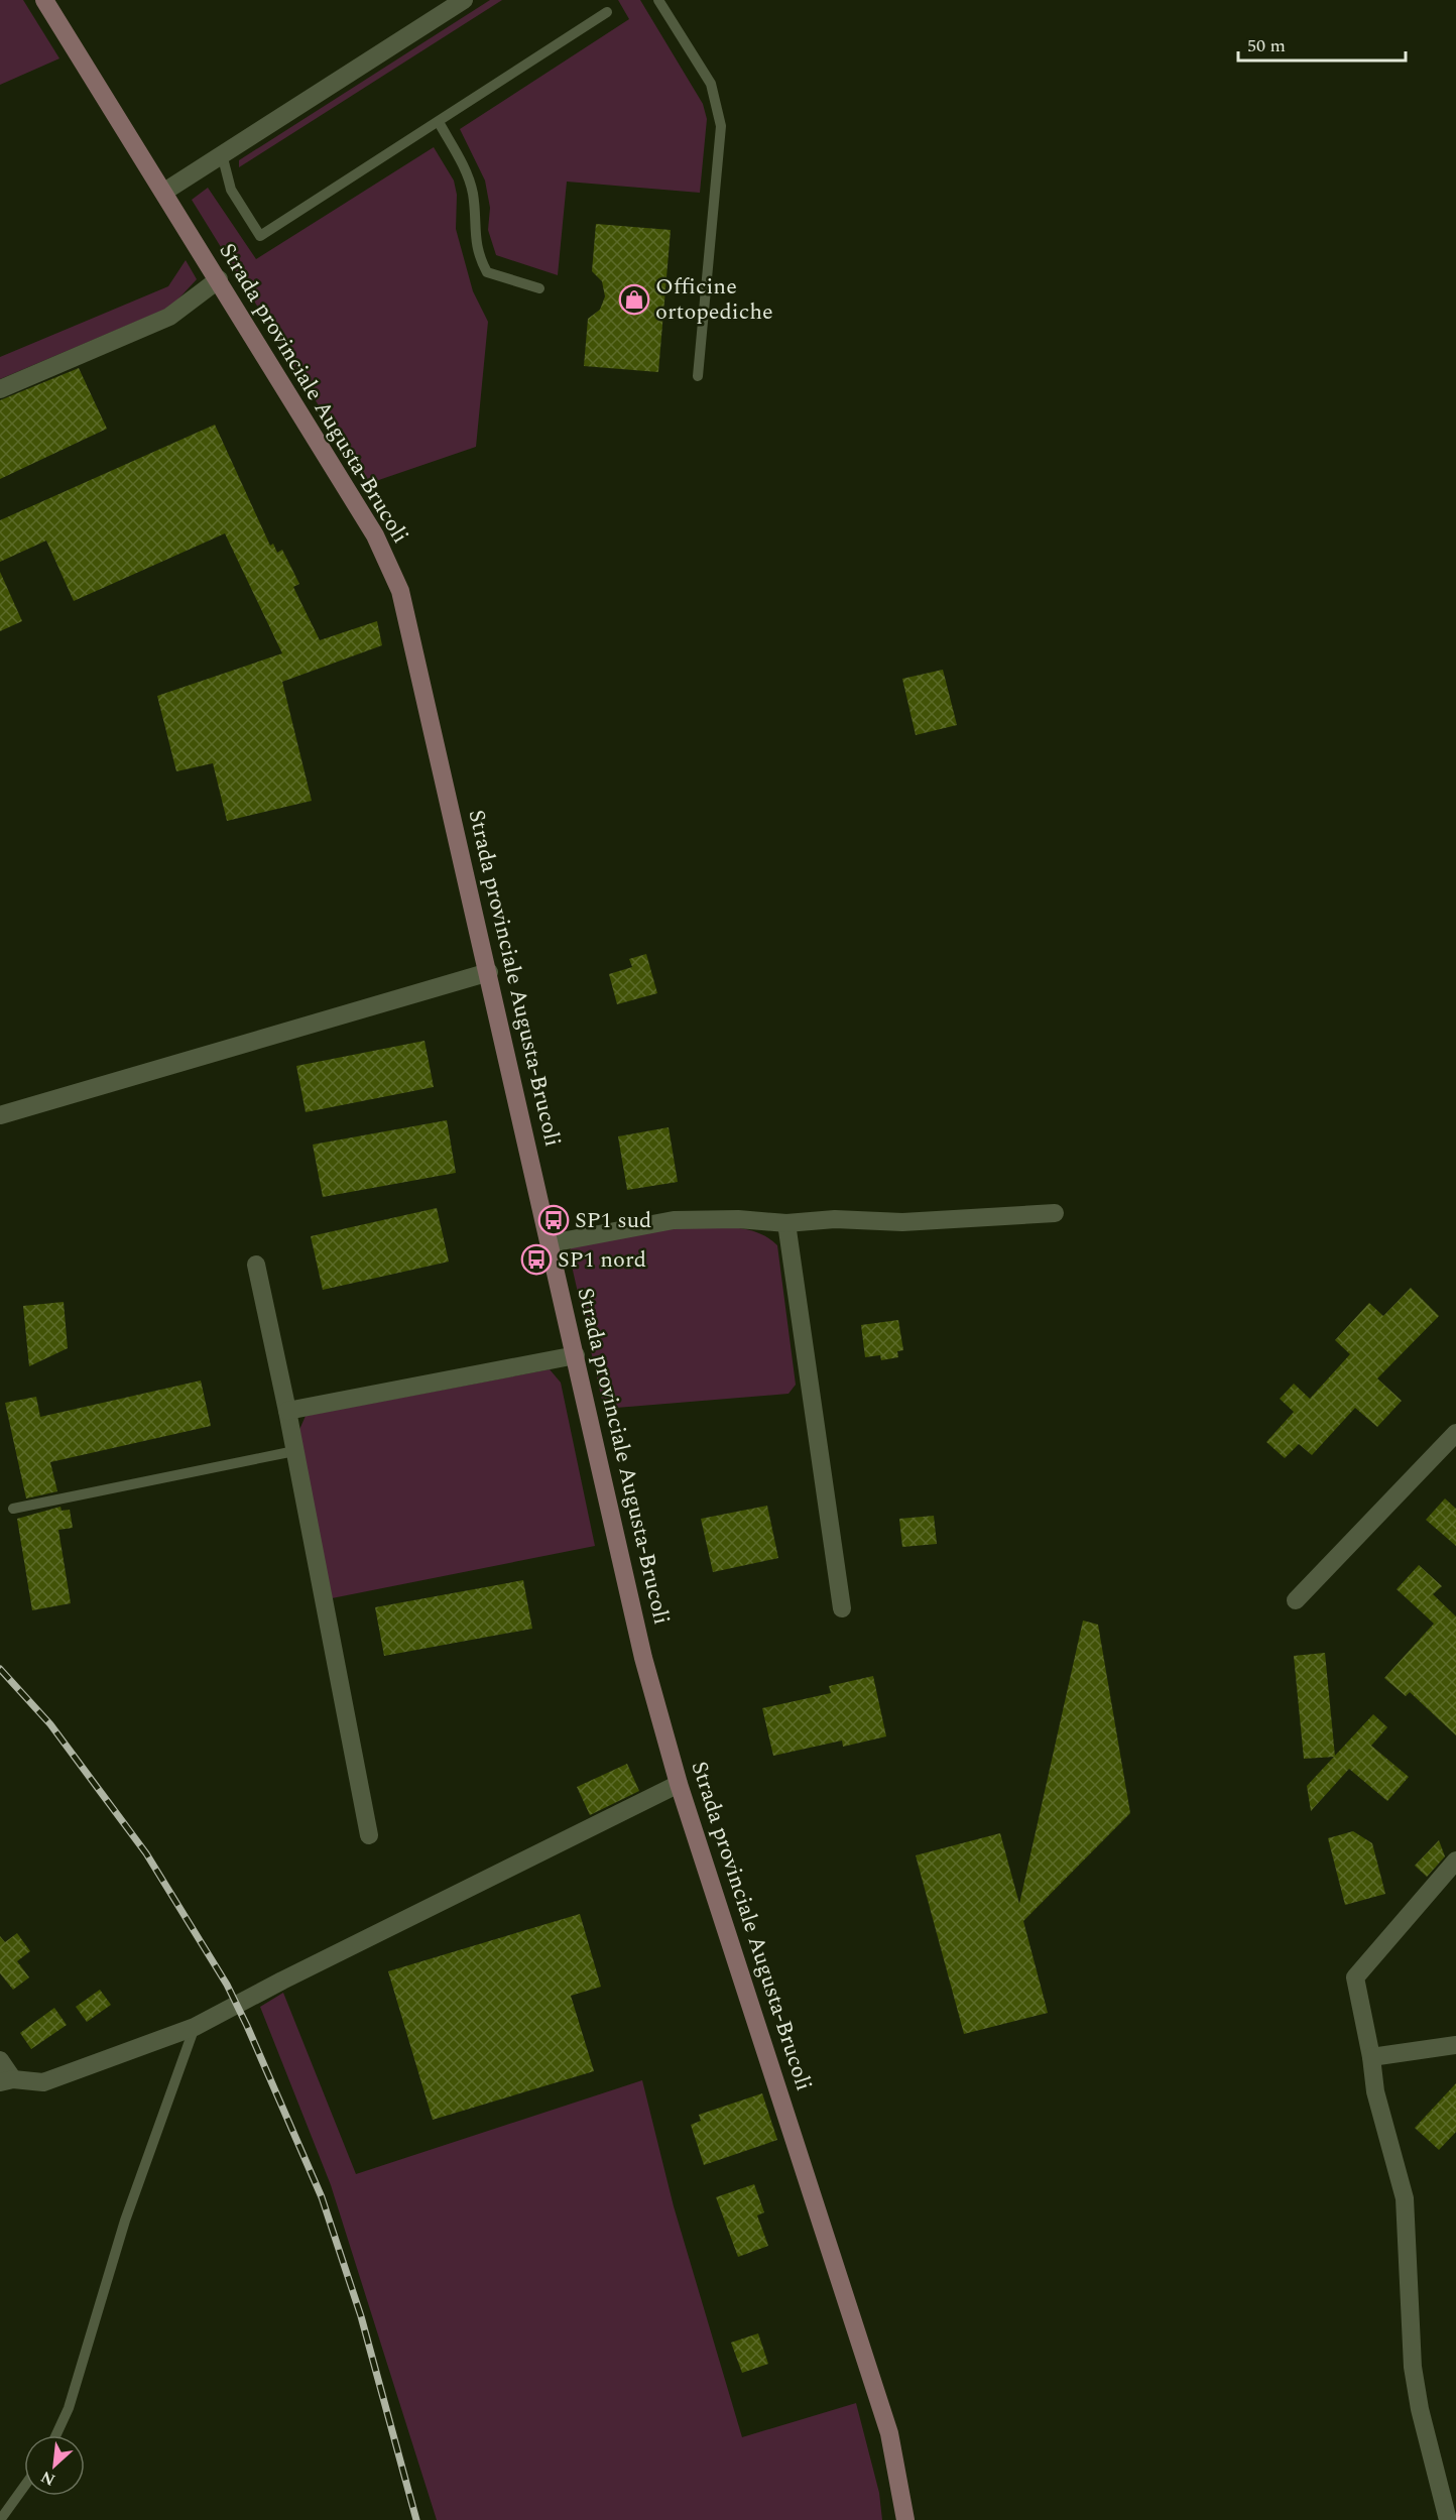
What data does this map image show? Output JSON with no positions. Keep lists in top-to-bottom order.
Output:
{
  "streets": {
    "main road": ["Strada provinciale Augusta-Brucoli"]
  },
  "places": {
    "shop": ["Officine ortopediche"],
    "bus stop": ["SP1 sud", "SP1 nord"]
  },
  "scale_bar": "50 m",
  "north": "bottom left"
}
